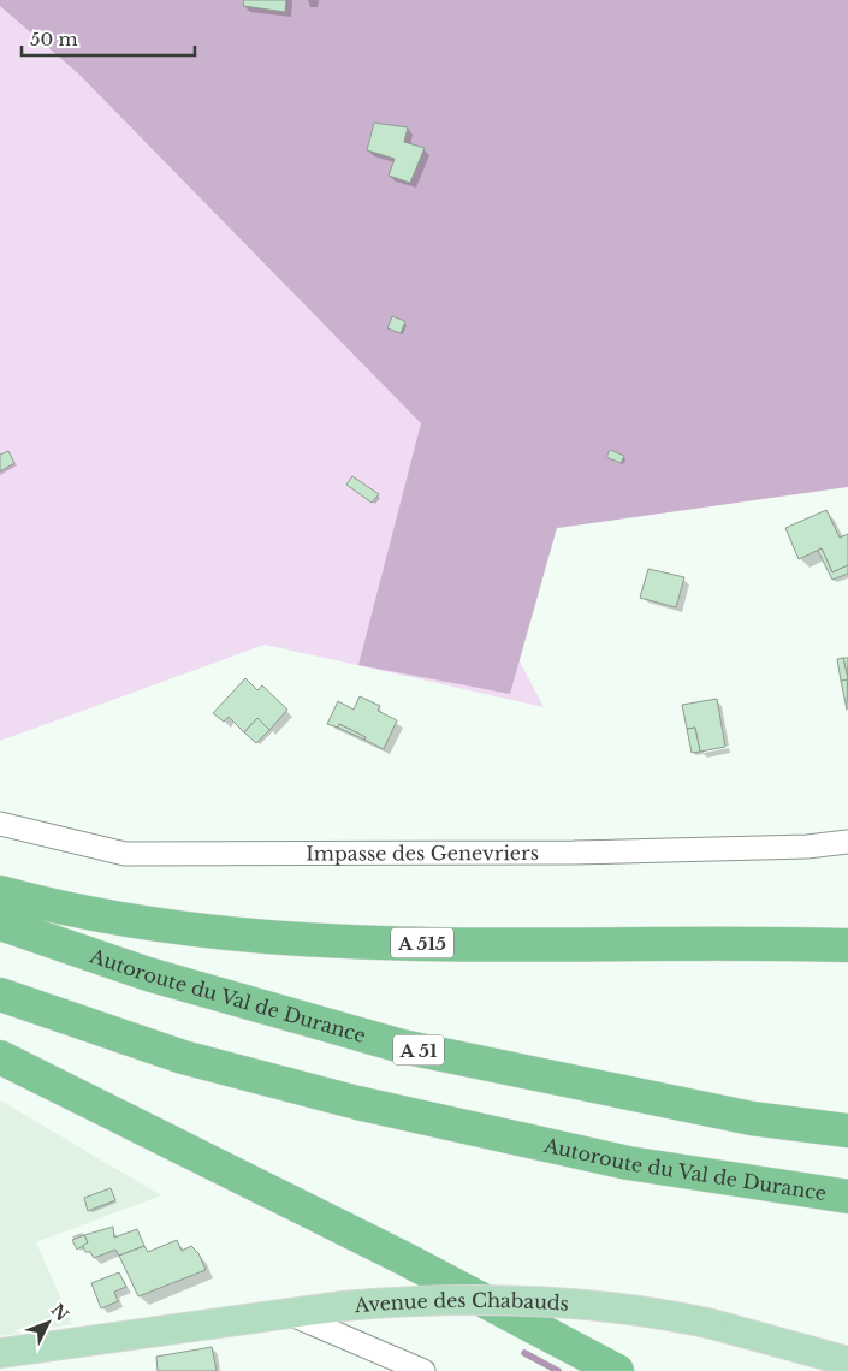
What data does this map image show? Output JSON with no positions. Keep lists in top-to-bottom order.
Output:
{
  "streets": {
    "highway": ["A 515", "Autoroute du Val de Durance", "A 51"],
    "main road": ["Avenue des Chabauds"],
    "street": ["Impasse des Genevriers"]
  },
  "scale_bar": "50 m",
  "north": "top right"
}
